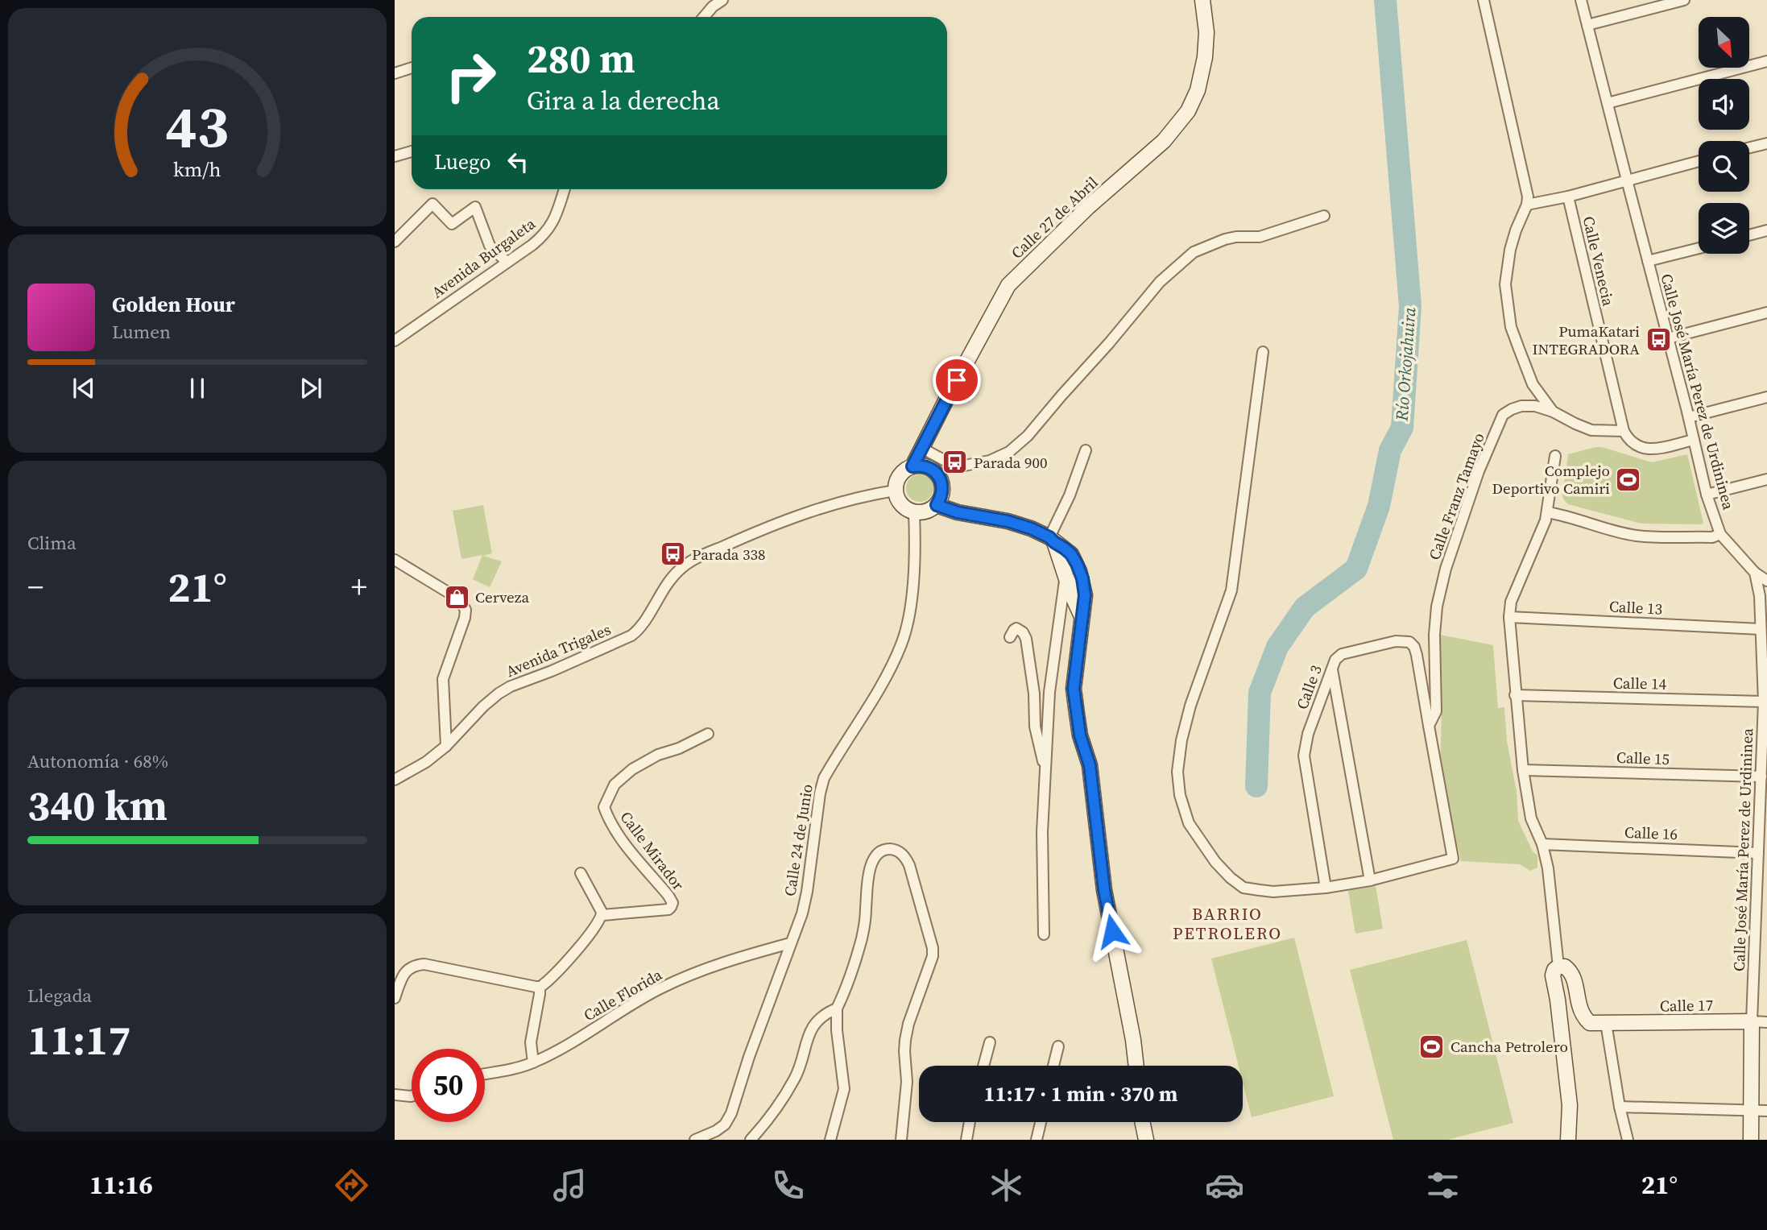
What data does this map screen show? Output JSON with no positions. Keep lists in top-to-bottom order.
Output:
{
  "streets": {
    "main road": ["Calle 27 de Abril", "Calle 17"],
    "street": [
      "Avenida Burgaleta",
      "Calle Venecia",
      "Calle José María Perez de Urdininea",
      "Calle Franz Tamayo",
      "Calle 13",
      "Avenida Trigales",
      "Calle 14",
      "Calle 3",
      "Calle 15",
      "Calle 16",
      "Calle 24 de Junio",
      "Calle Mirador",
      "Calle Florida"
    ]
  },
  "crossings": [
    ["Calle 27 de Abril", "Avenida Trigales"],
    ["Calle 27 de Abril", "Calle 24 de Junio"],
    ["Calle José María Perez de Urdininea", "Calle 13"],
    ["Calle José María Perez de Urdininea", "Calle 14"],
    ["Calle José María Perez de Urdininea", "Calle 15"],
    ["Calle José María Perez de Urdininea", "Calle 16"],
    ["Calle José María Perez de Urdininea", "Calle 17"],
    ["Calle Franz Tamayo", "Calle 3"],
    ["Avenida Trigales", "Calle 24 de Junio"],
    ["Calle 24 de Junio", "Calle Florida"]
  ],
  "districts": ["BARRIO PETROLERO"],
  "water": ["Río Orkojahuira"],
  "places": {
    "bus stop": ["PumaKatari INTEGRADORA", "Parada 900", "Parada 338"],
    "sports": ["Complejo Deportivo Camiri", "Cancha Petrolero"],
    "shop": ["Cerveza"]
  },
  "north": "bottom right",
  "page": {
    "turn": ["280 m", "Gira a la derecha"],
    "then": "Luego",
    "song": ["Golden Hour", "Lumen"],
    "tile": [
      "Clima",
      ["Autonomía · 68%", "340 km"],
      ["Llegada", "11:17"]
    ],
    "heat": ["−", "21°", "+"],
    "limit": "50",
    "trip": "11:17 · 1 min · 370 m",
    "tabs": ["11:16", "21°"],
    "gauge": ["43", "km/h"]
  }
}
